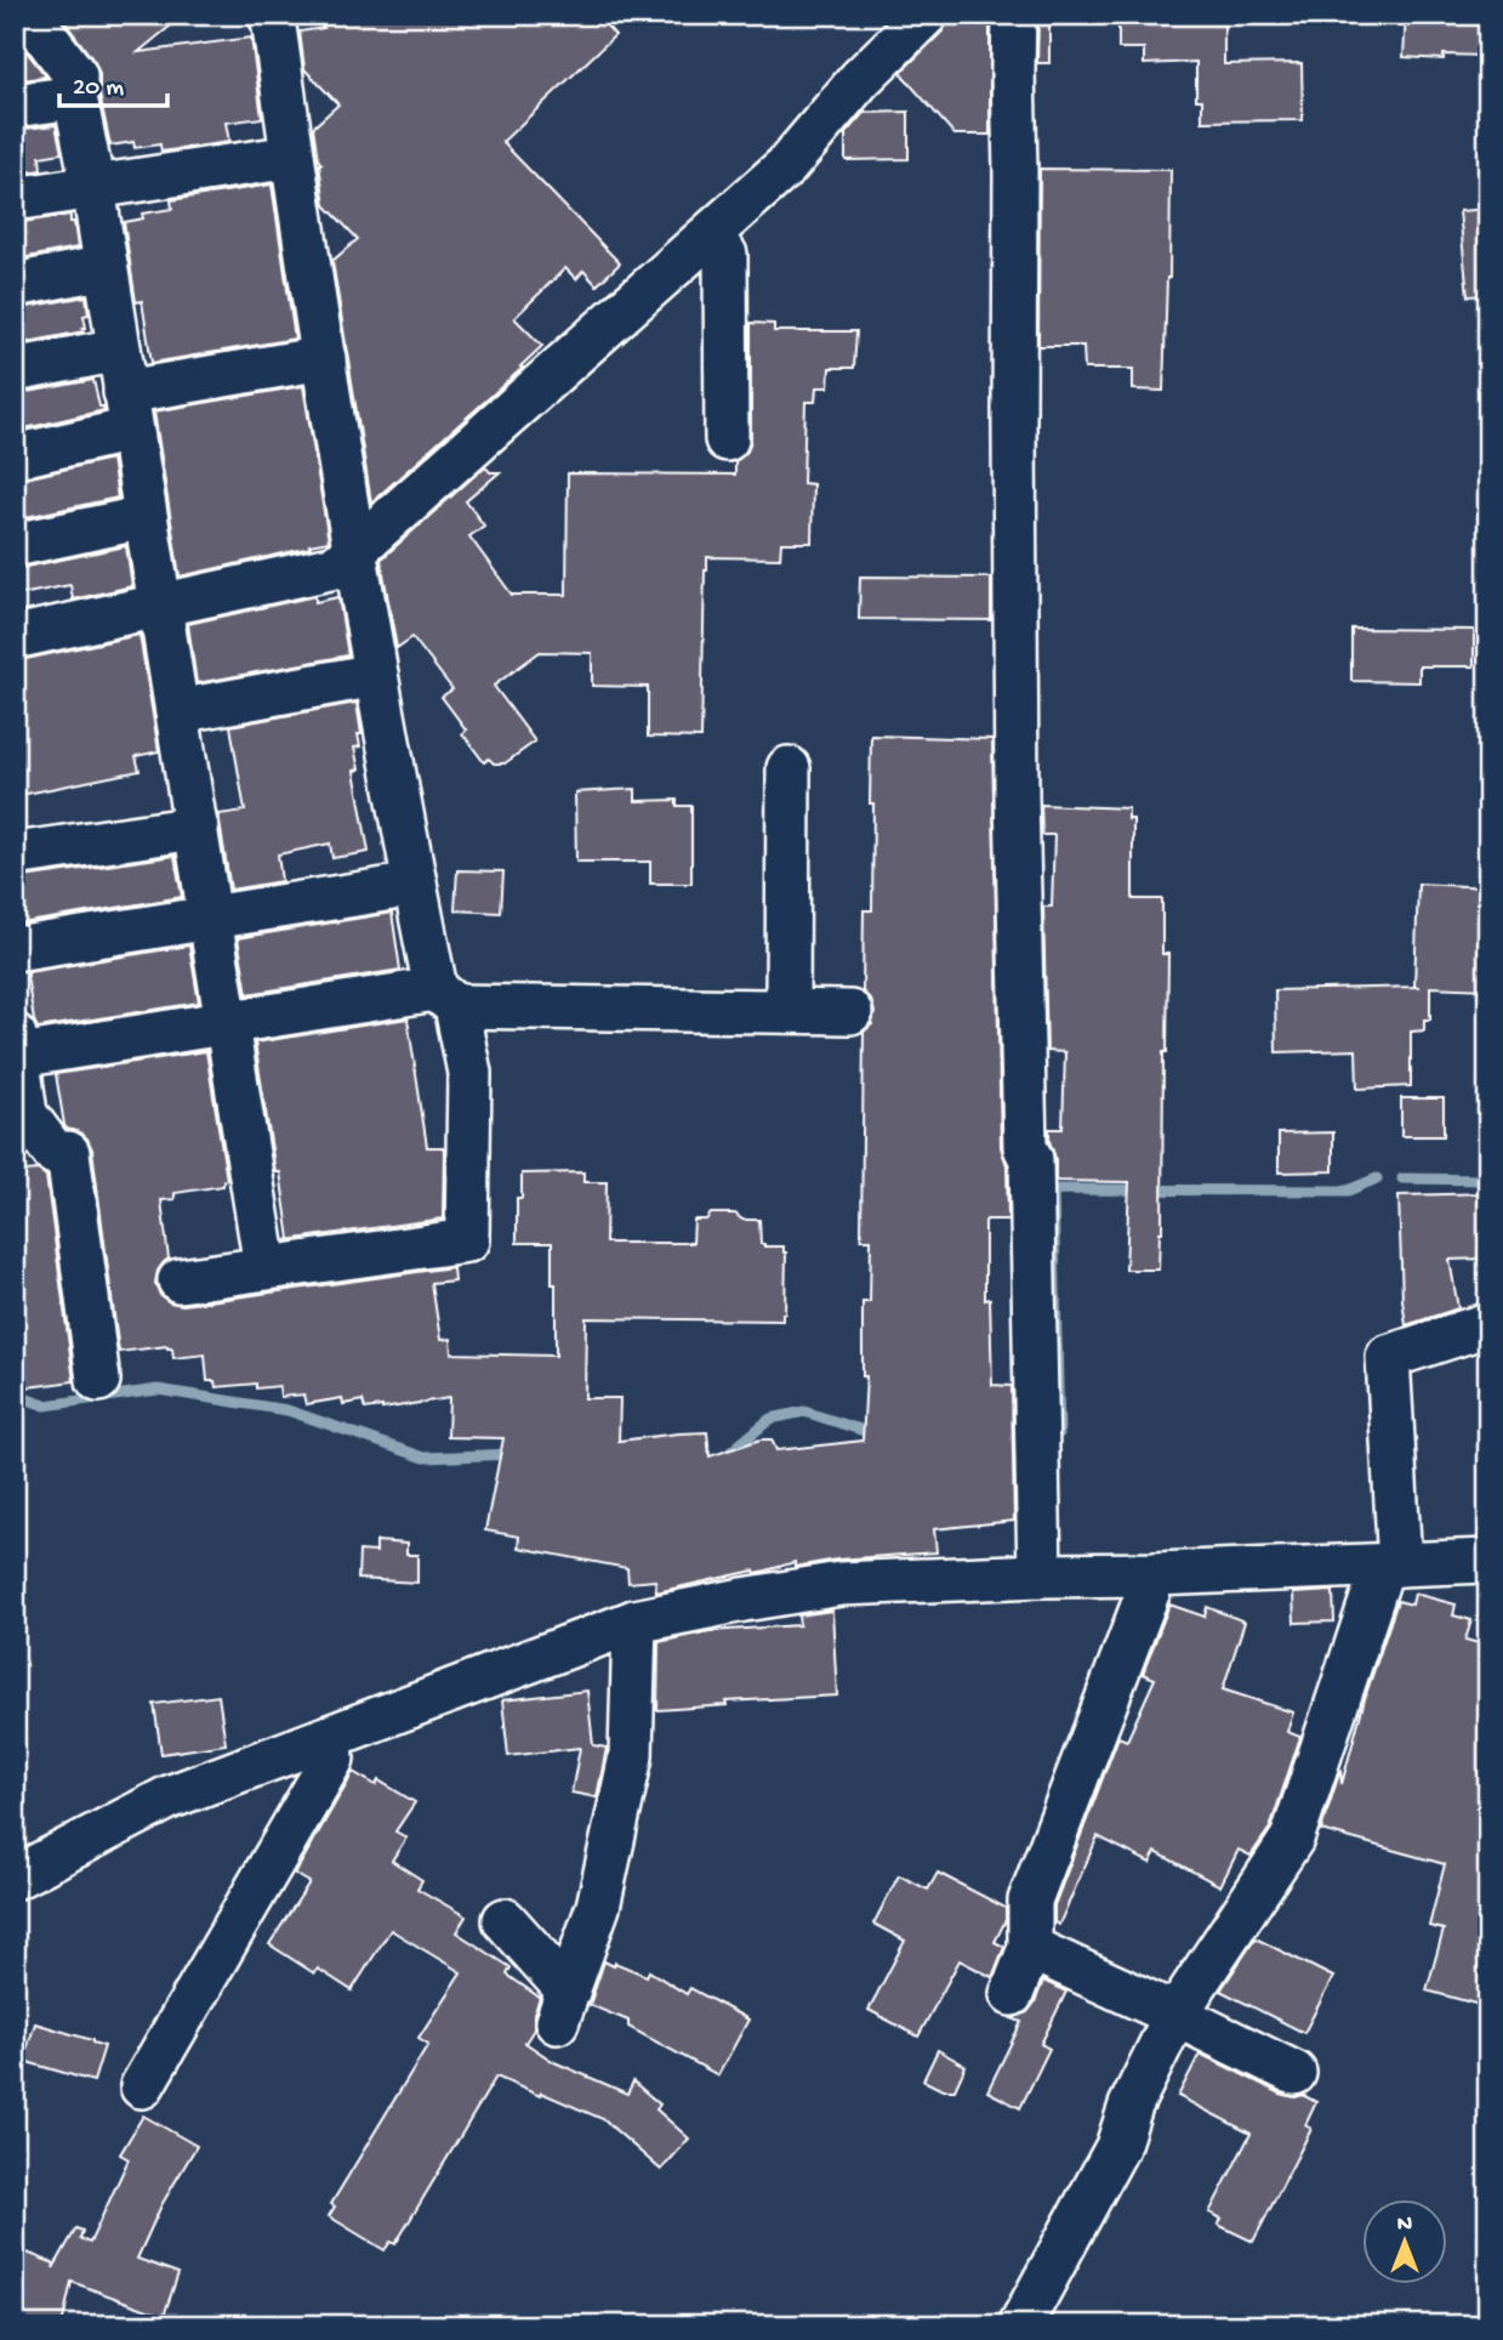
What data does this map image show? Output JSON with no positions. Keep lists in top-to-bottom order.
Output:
{
  "scale_bar": "20 m",
  "north": "top"
}
